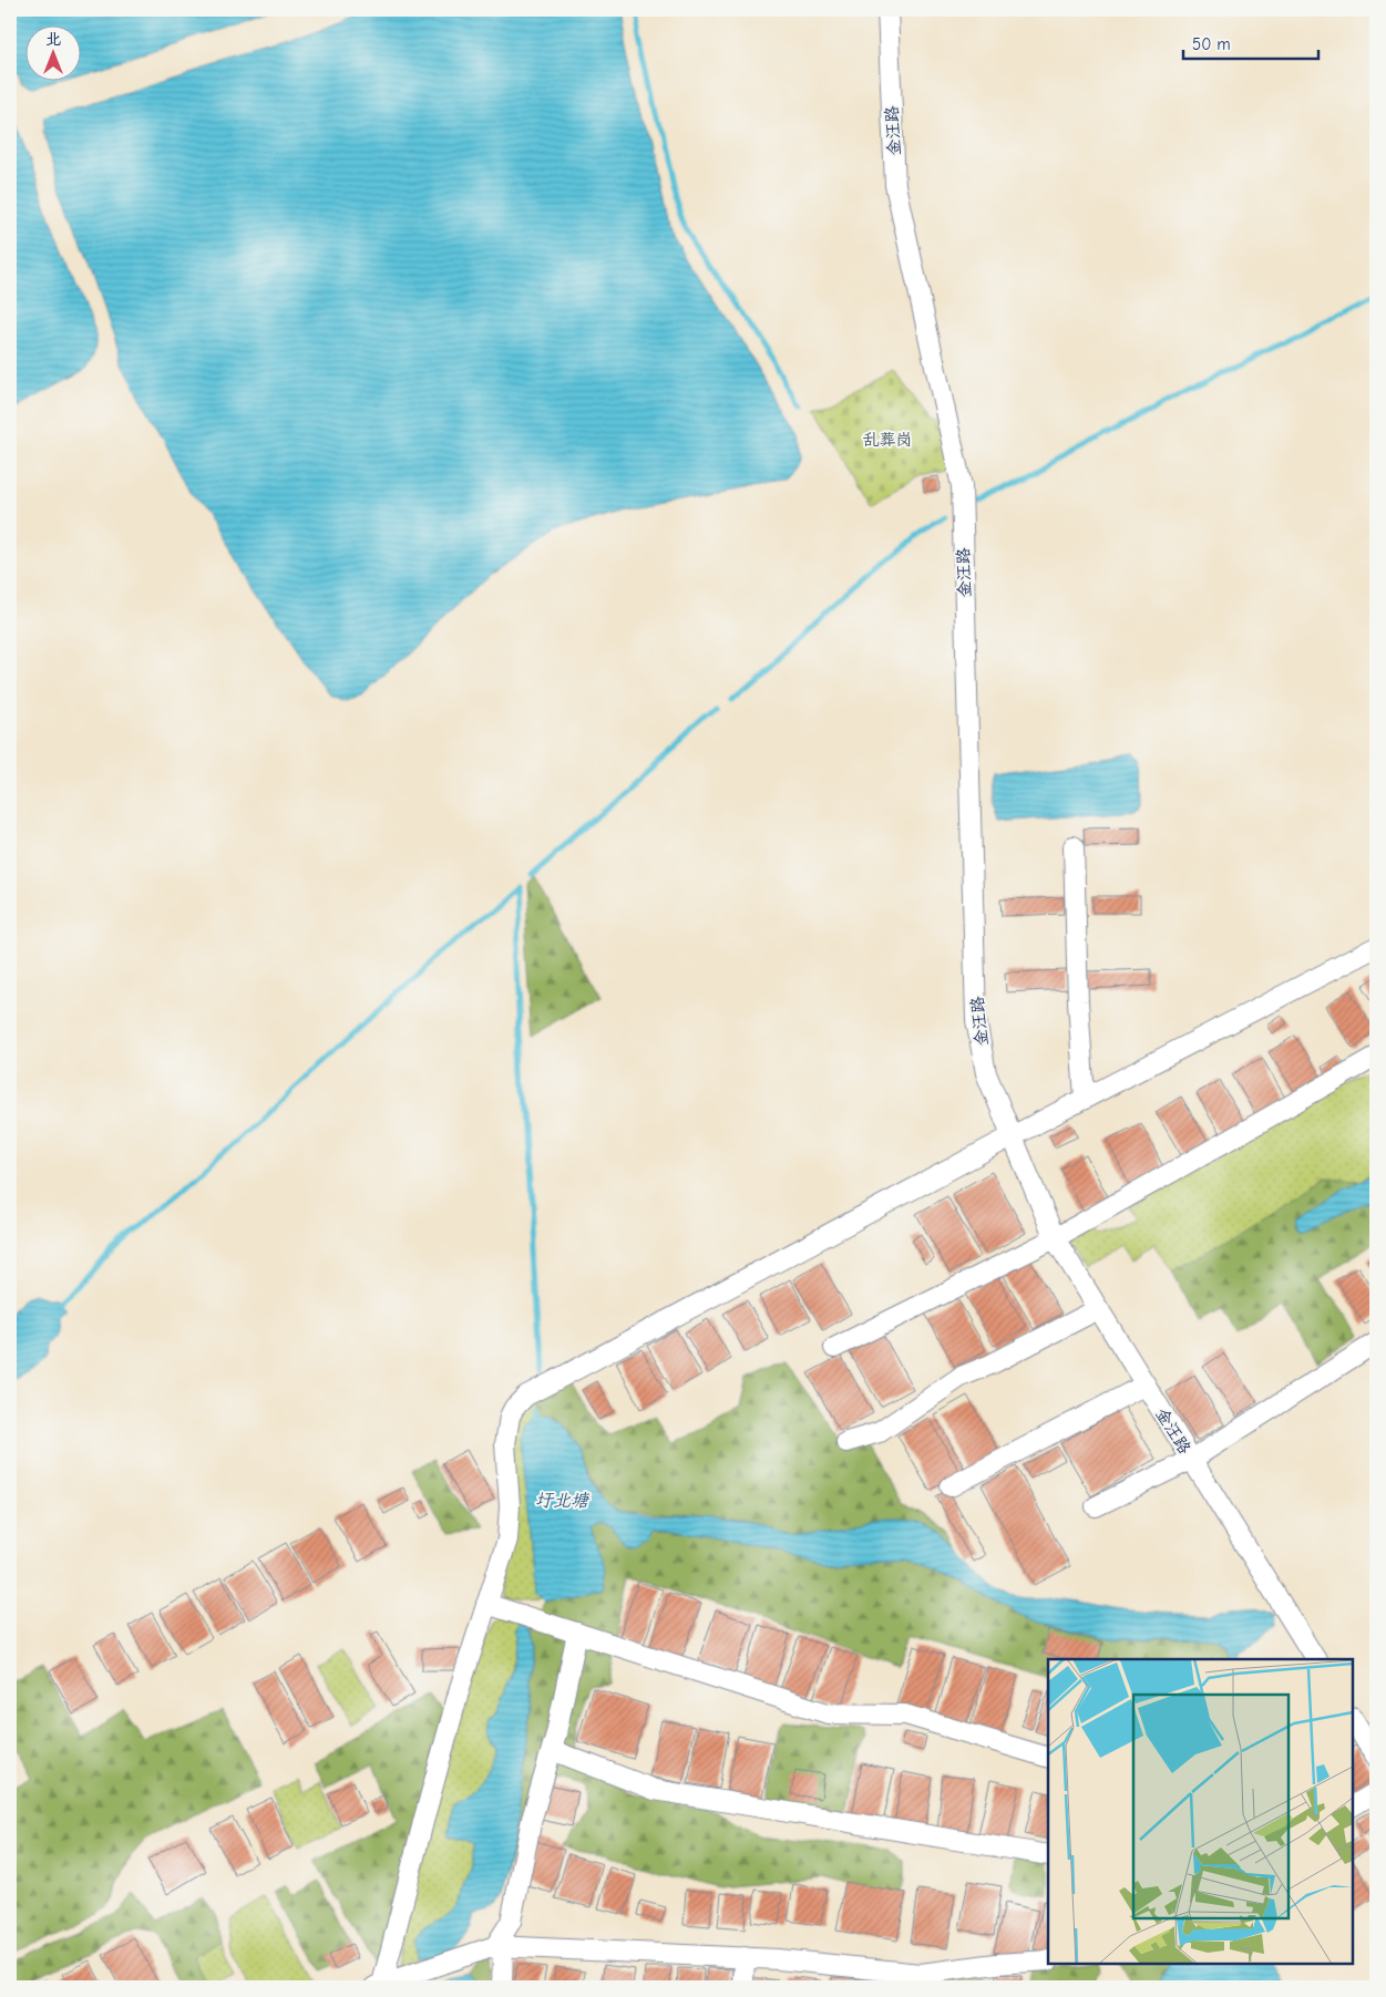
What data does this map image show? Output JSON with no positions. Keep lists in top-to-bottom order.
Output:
{
  "streets": {
    "street": ["金汪路"]
  },
  "water": ["圩北塘"],
  "parks": ["乱葬岗"],
  "scale_bar": "50 m",
  "north": "top"
}
